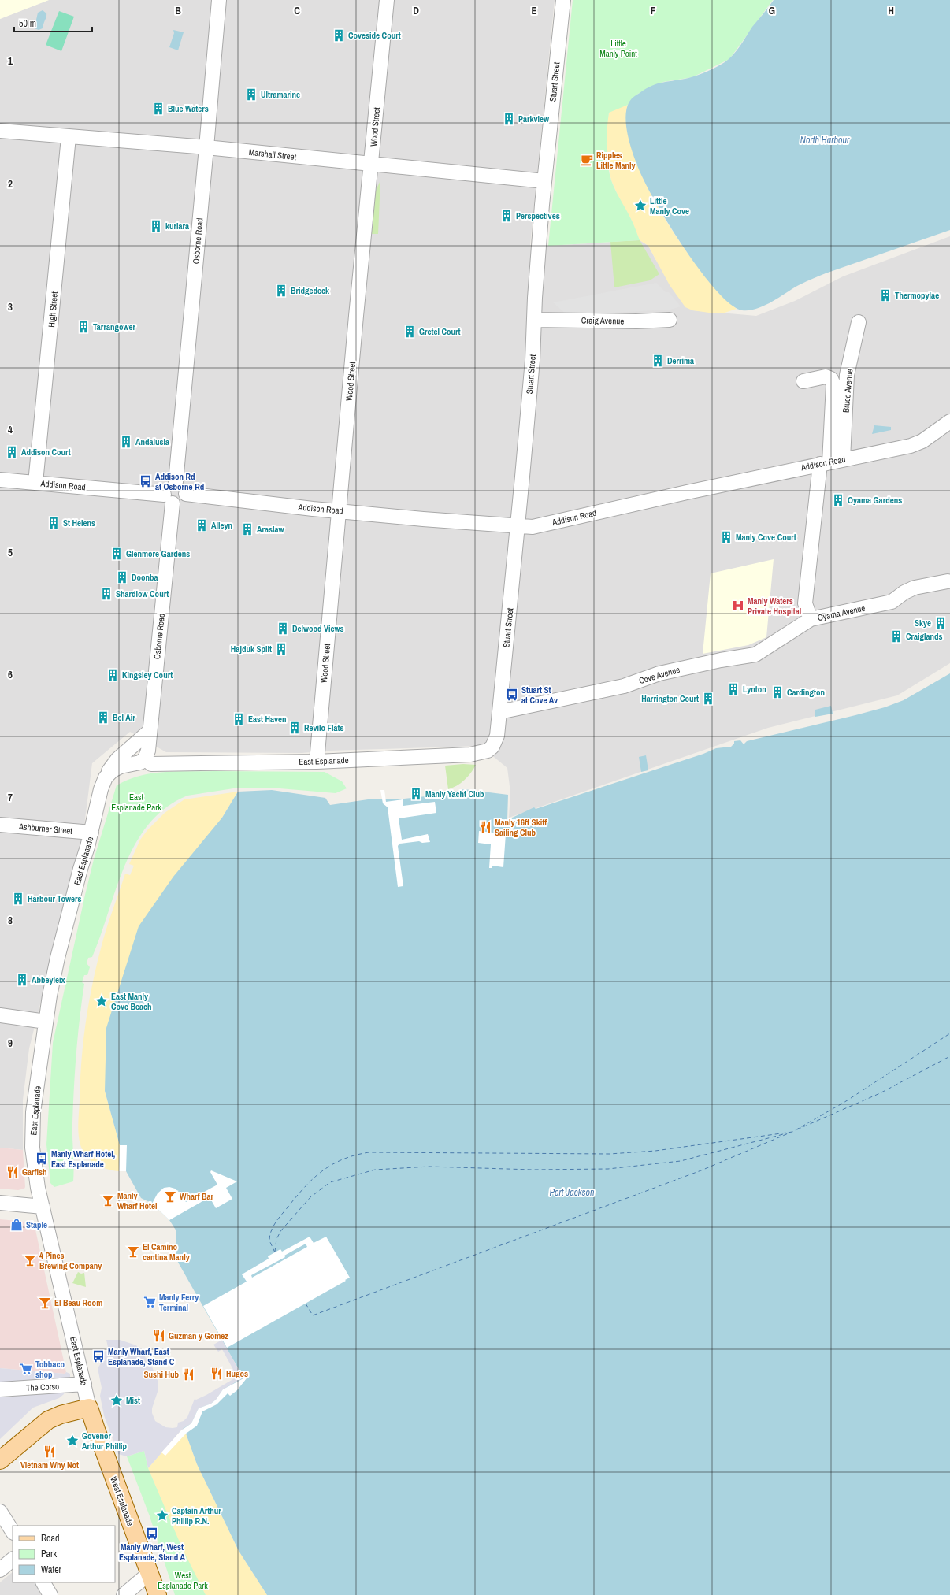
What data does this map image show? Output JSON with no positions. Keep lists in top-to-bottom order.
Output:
{
  "streets": {
    "main road": ["West Esplanade"],
    "street": [
      "Stuart Street",
      "Wood Street",
      "Marshall Street",
      "Osborne Road",
      "High Street",
      "Craig Avenue",
      "Bruce Avenue",
      "Addison Road",
      "Oyama Avenue",
      "Cove Avenue",
      "East Esplanade",
      "Ashburner Street",
      "The Corso"
    ]
  },
  "crossings": [
    ["Stuart Street", "Marshall Street"],
    ["Stuart Street", "Craig Avenue"],
    ["Stuart Street", "Addison Road"],
    ["Stuart Street", "Cove Avenue"],
    ["Stuart Street", "East Esplanade"],
    ["Wood Street", "Marshall Street"],
    ["Wood Street", "Addison Road"],
    ["Wood Street", "East Esplanade"],
    ["Marshall Street", "Osborne Road"],
    ["Marshall Street", "High Street"],
    ["Osborne Road", "Addison Road"],
    ["Osborne Road", "East Esplanade"],
    ["High Street", "Addison Road"],
    ["Bruce Avenue", "Addison Road"],
    ["Bruce Avenue", "Oyama Avenue"],
    ["Addison Road", "Oyama Avenue"],
    ["Oyama Avenue", "Cove Avenue"],
    ["East Esplanade", "Ashburner Street"],
    ["East Esplanade", "The Corso"],
    ["East Esplanade", "West Esplanade"]
  ],
  "water": ["North Harbour", "Port Jackson"],
  "parks": ["Little Manly Point", "East Esplanade Park", "West Esplanade Park"],
  "places": {
    "building": [
      "Coveside Court",
      "Ultramarine",
      "Blue Waters",
      "Parkview",
      "Perspectives",
      "kuriara",
      "Bridgedeck",
      "Thermopylae",
      "Tarrangower",
      "Gretel Court",
      "Derrima",
      "Andalusia",
      "Addison Court",
      "Oyama Gardens",
      "St Helens",
      "Alleyn",
      "Araslaw",
      "Manly Cove Court",
      "Glenmore Gardens",
      "Doonba",
      "Shardlow Court",
      "Skye",
      "Delwood Views",
      "Craiglands",
      "Hajduk Split",
      "Kingsley Court",
      "Lynton",
      "Cardington",
      "Harrington Court",
      "Bel Air",
      "East Haven",
      "Revilo Flats",
      "Manly Yacht Club",
      "Harbour Towers",
      "Abbeyleix"
    ],
    "cafe": ["Ripples Little Manly"],
    "place": [
      "Little Manly Cove",
      "East Manly Cove Beach",
      "Mist",
      "Govenor Arthur Phillip",
      "Captain Arthur Phillip R.N."
    ],
    "bus stop": [
      "Addison Rd at Osborne Rd",
      "Stuart St at Cove Av",
      "Manly Wharf Hotel, East Esplanade",
      "Manly Wharf, East Esplanade, Stand C",
      "Manly Wharf, West Esplanade, Stand A"
    ],
    "hospital": ["Manly Waters Private Hospital"],
    "restaurant": [
      "Manly 16ft Skiff Sailing Club",
      "Garfish",
      "Guzman y Gomez",
      "Hugos",
      "Sushi Hub",
      "Vietnam Why Not"
    ],
    "bar": [
      "Wharf Bar",
      "Manly Wharf Hotel",
      "El Camino cantina Manly",
      "4 Pines Brewing Company",
      "El Beau Room"
    ],
    "shop": ["Staple"],
    "supermarket": ["Manly Ferry Terminal", "Tobbaco shop"]
  },
  "legend": ["Road", "Park", "Water"],
  "scale_bar": "50 m",
  "grid": {
    "columns": [
      "B",
      "C",
      "D",
      "E",
      "F",
      "G",
      "H"
    ],
    "rows": [
      "1",
      "2",
      "3",
      "4",
      "5",
      "6",
      "7",
      "8",
      "9"
    ]
  }
}
